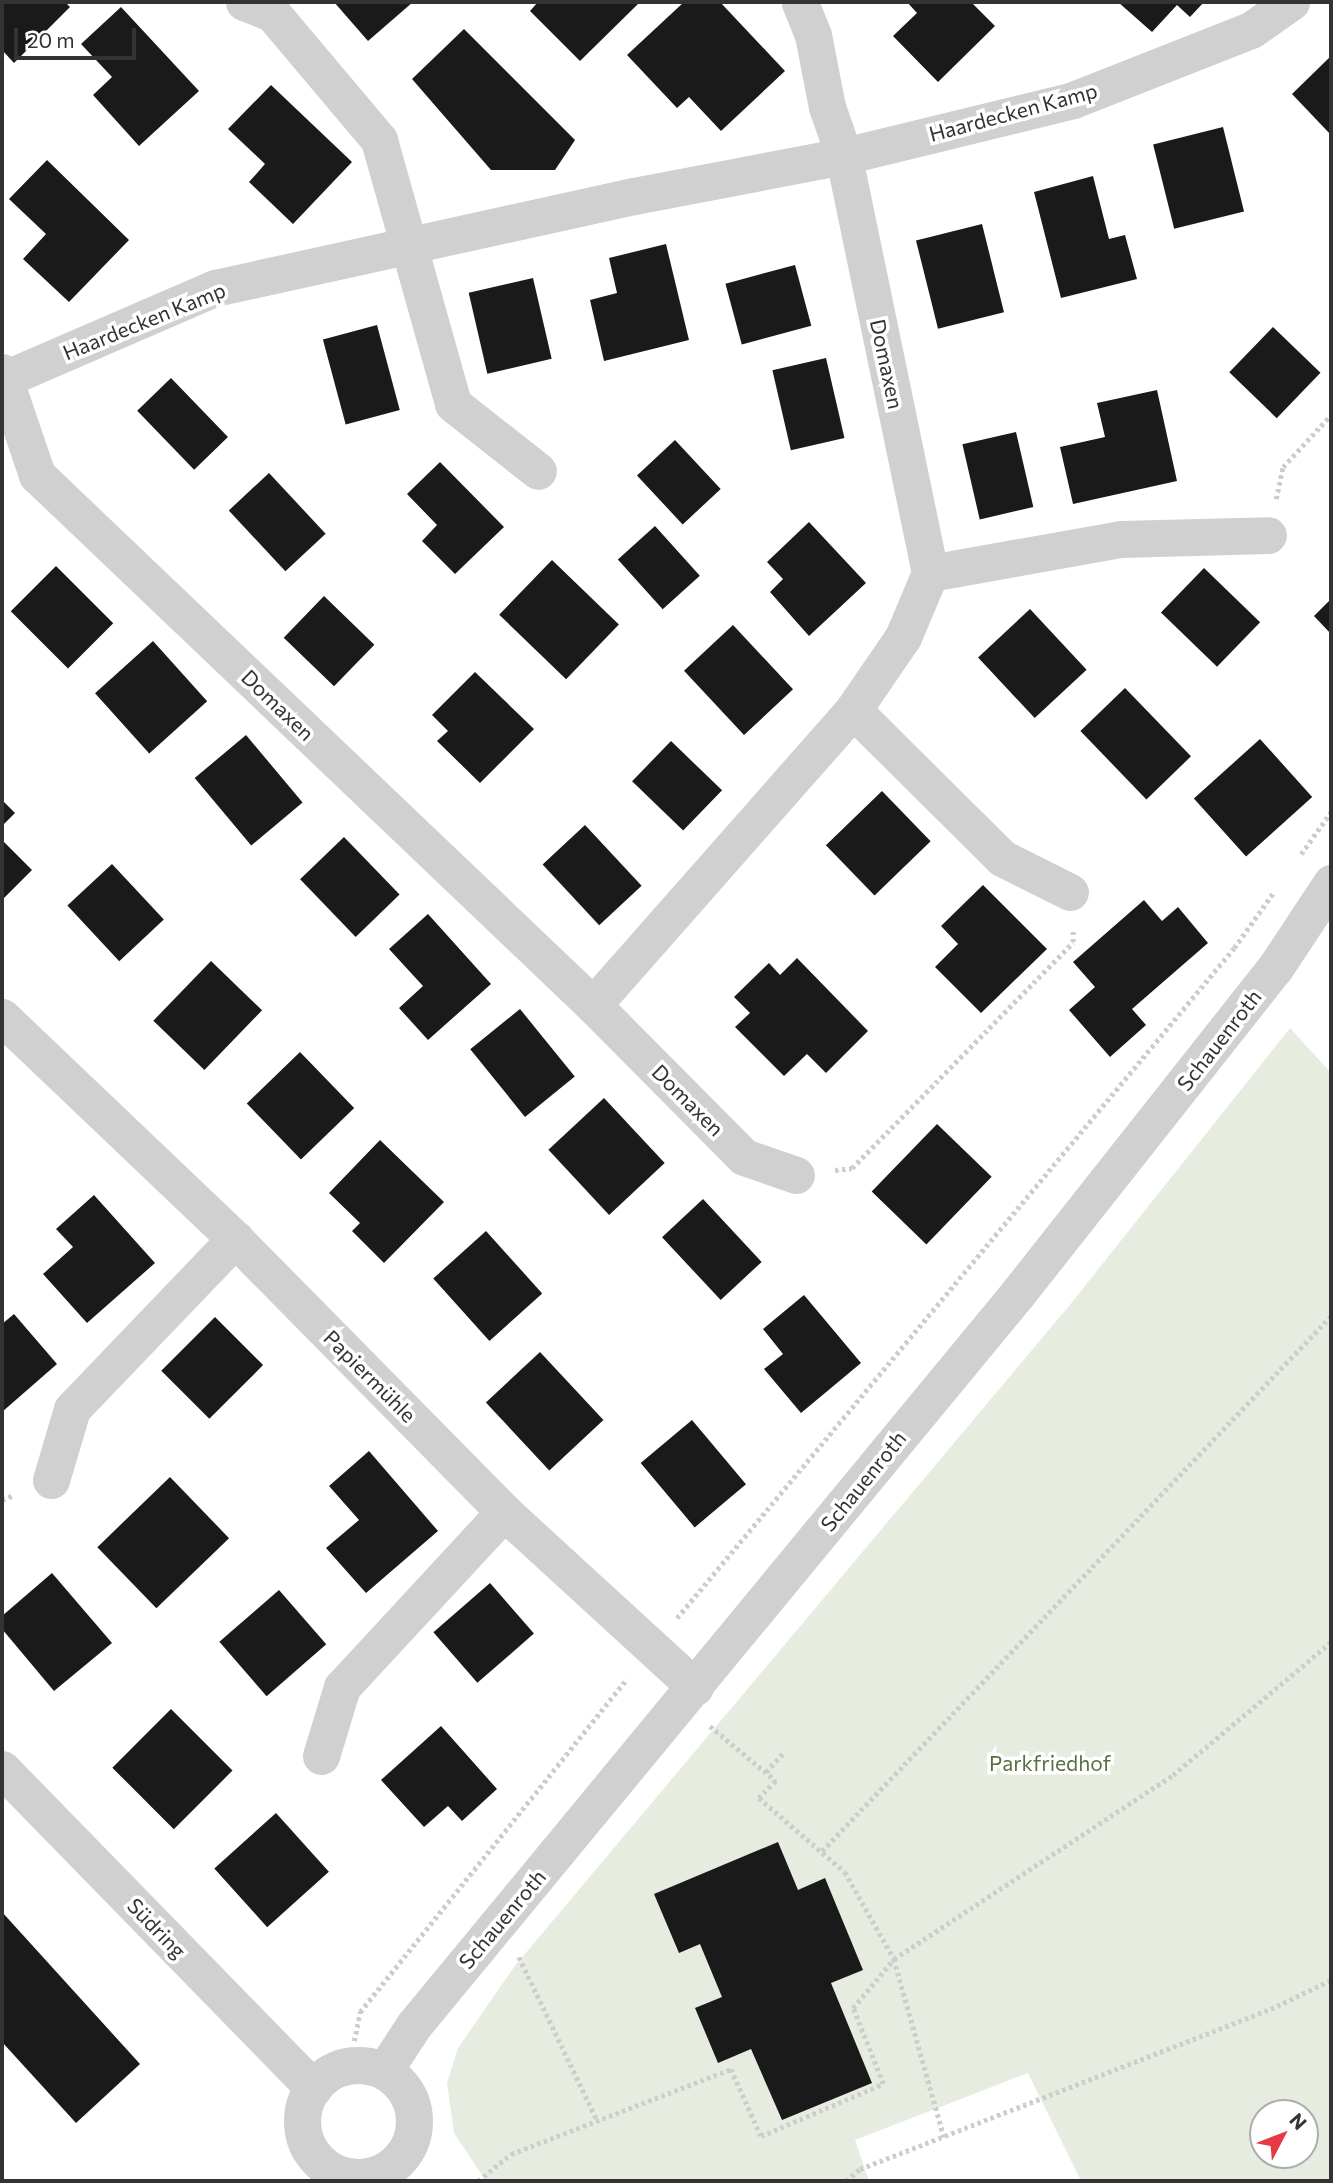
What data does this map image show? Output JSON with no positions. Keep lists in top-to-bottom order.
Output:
{
  "streets": {
    "street": [
      "Haardecken Kamp",
      "Domaxen",
      "Schauenroth",
      "Papiermühle",
      "Südring"
    ]
  },
  "crossings": [
    ["Haardecken Kamp", "Domaxen"],
    ["Schauenroth", "Papiermühle"],
    ["Schauenroth", "Südring"]
  ],
  "parks": ["Parkfriedhof"],
  "scale_bar": "20 m",
  "north": "top right"
}
